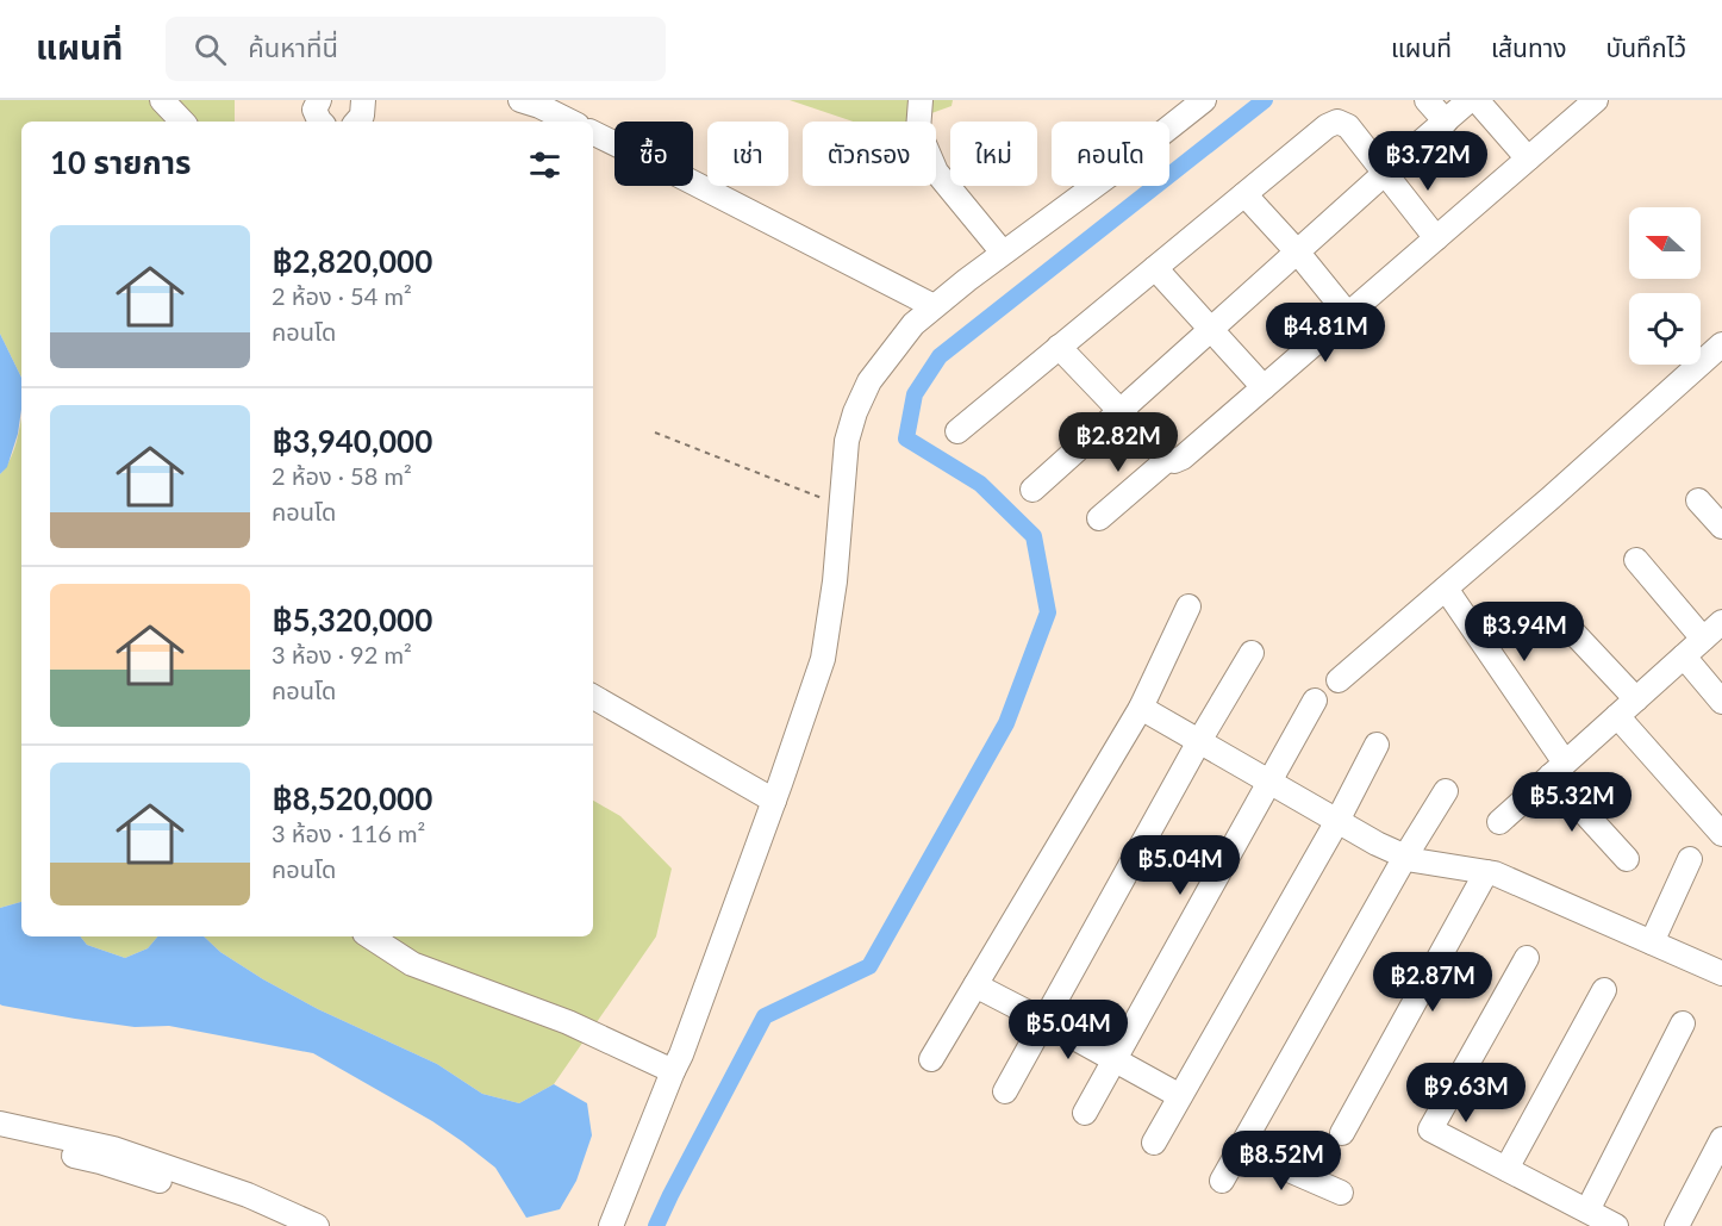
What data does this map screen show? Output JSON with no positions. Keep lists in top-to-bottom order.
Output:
{
  "north": "left",
  "page": {
    "header": "แผนที่",
    "search": "ค้นหาที่นี่",
    "nav": ["แผนที่", "เส้นทาง", "บันทึกไว้"],
    "chip": [
      "ซื้อ",
      "เช่า",
      "ตัวกรอง",
      "ใหม่",
      "คอนโด"
    ],
    "heading": "10 รายการ",
    "price": [
      "฿3.72M",
      "฿4.81M",
      "฿2.82M",
      "฿3.94M",
      "฿5.32M",
      "฿5.04M",
      "฿2.87M",
      "฿5.04M",
      "฿9.63M",
      "฿8.52M"
    ],
    "list": [
      {
        "name": "฿2,820,000",
        "note": "2 ห้อง · 54 m² · คอนโด"
      },
      {
        "name": "฿3,940,000",
        "note": "2 ห้อง · 58 m² · คอนโด"
      },
      {
        "name": "฿5,320,000",
        "note": "3 ห้อง · 92 m² · คอนโด"
      },
      {
        "name": "฿8,520,000",
        "note": "3 ห้อง · 116 m² · คอนโด"
      }
    ]
  }
}
